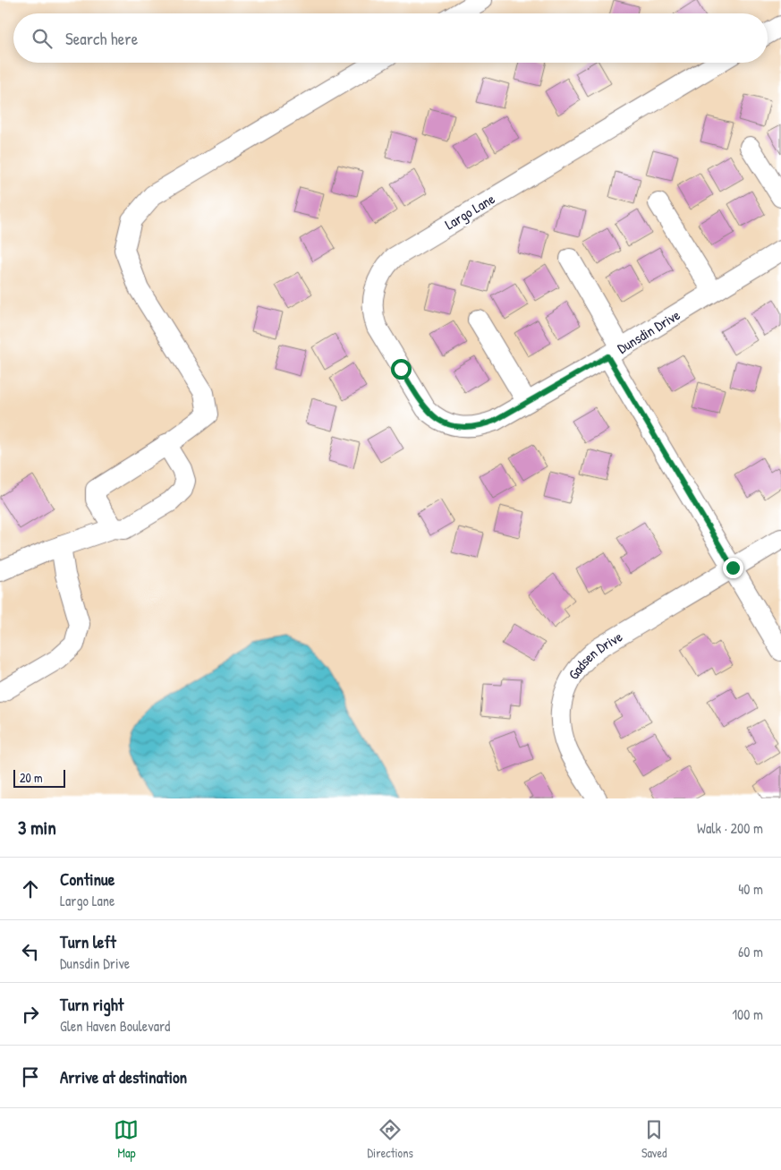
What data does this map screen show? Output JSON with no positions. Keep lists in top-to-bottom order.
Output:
{
  "streets": {
    "street": ["Largo Lane", "Dunsdin Drive", "Gadsen Drive"]
  },
  "crossings": [
    ["Largo Lane", "Dunsdin Drive"]
  ],
  "scale_bar": "20 m",
  "page": {
    "search": "Search here",
    "scale": "20 m",
    "heading": ["3 min", "Walk · 200 m"],
    "list": [
      ["Continue", "Largo Lane", "40 m"],
      ["Turn left", "Dunsdin Drive", "60 m"],
      ["Turn right", "Glen Haven Boulevard", "100 m"],
      "Arrive at destination"
    ],
    "nav": ["Map", "Directions", "Saved"]
  }
}
